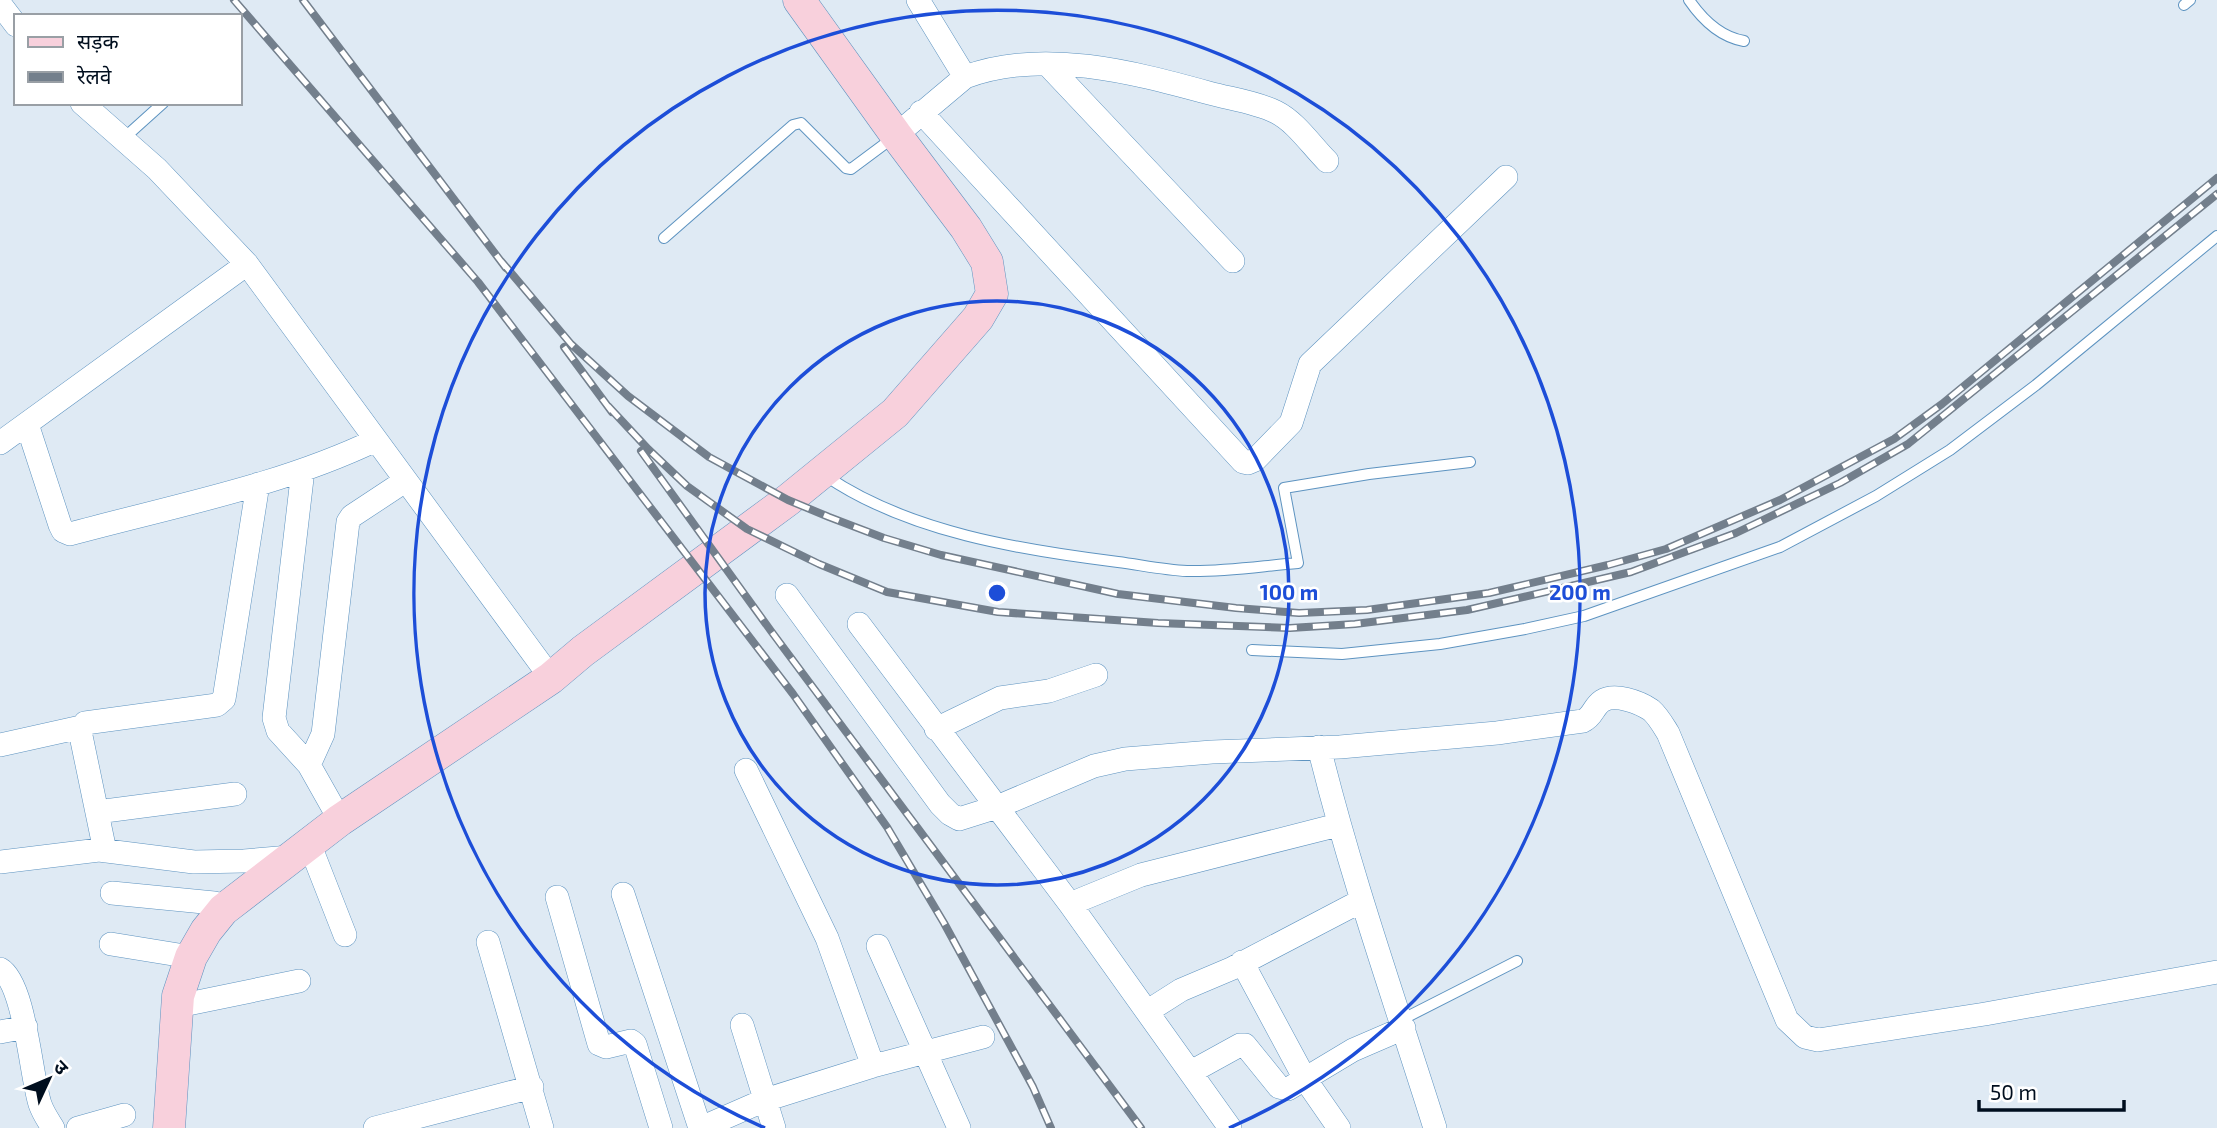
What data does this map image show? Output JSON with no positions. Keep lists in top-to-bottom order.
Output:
{
  "legend": ["सड़क", "रेलवे"],
  "scale_bar": "50 m",
  "north": "top right",
  "rings": ["100 m", "200 m"]
}
